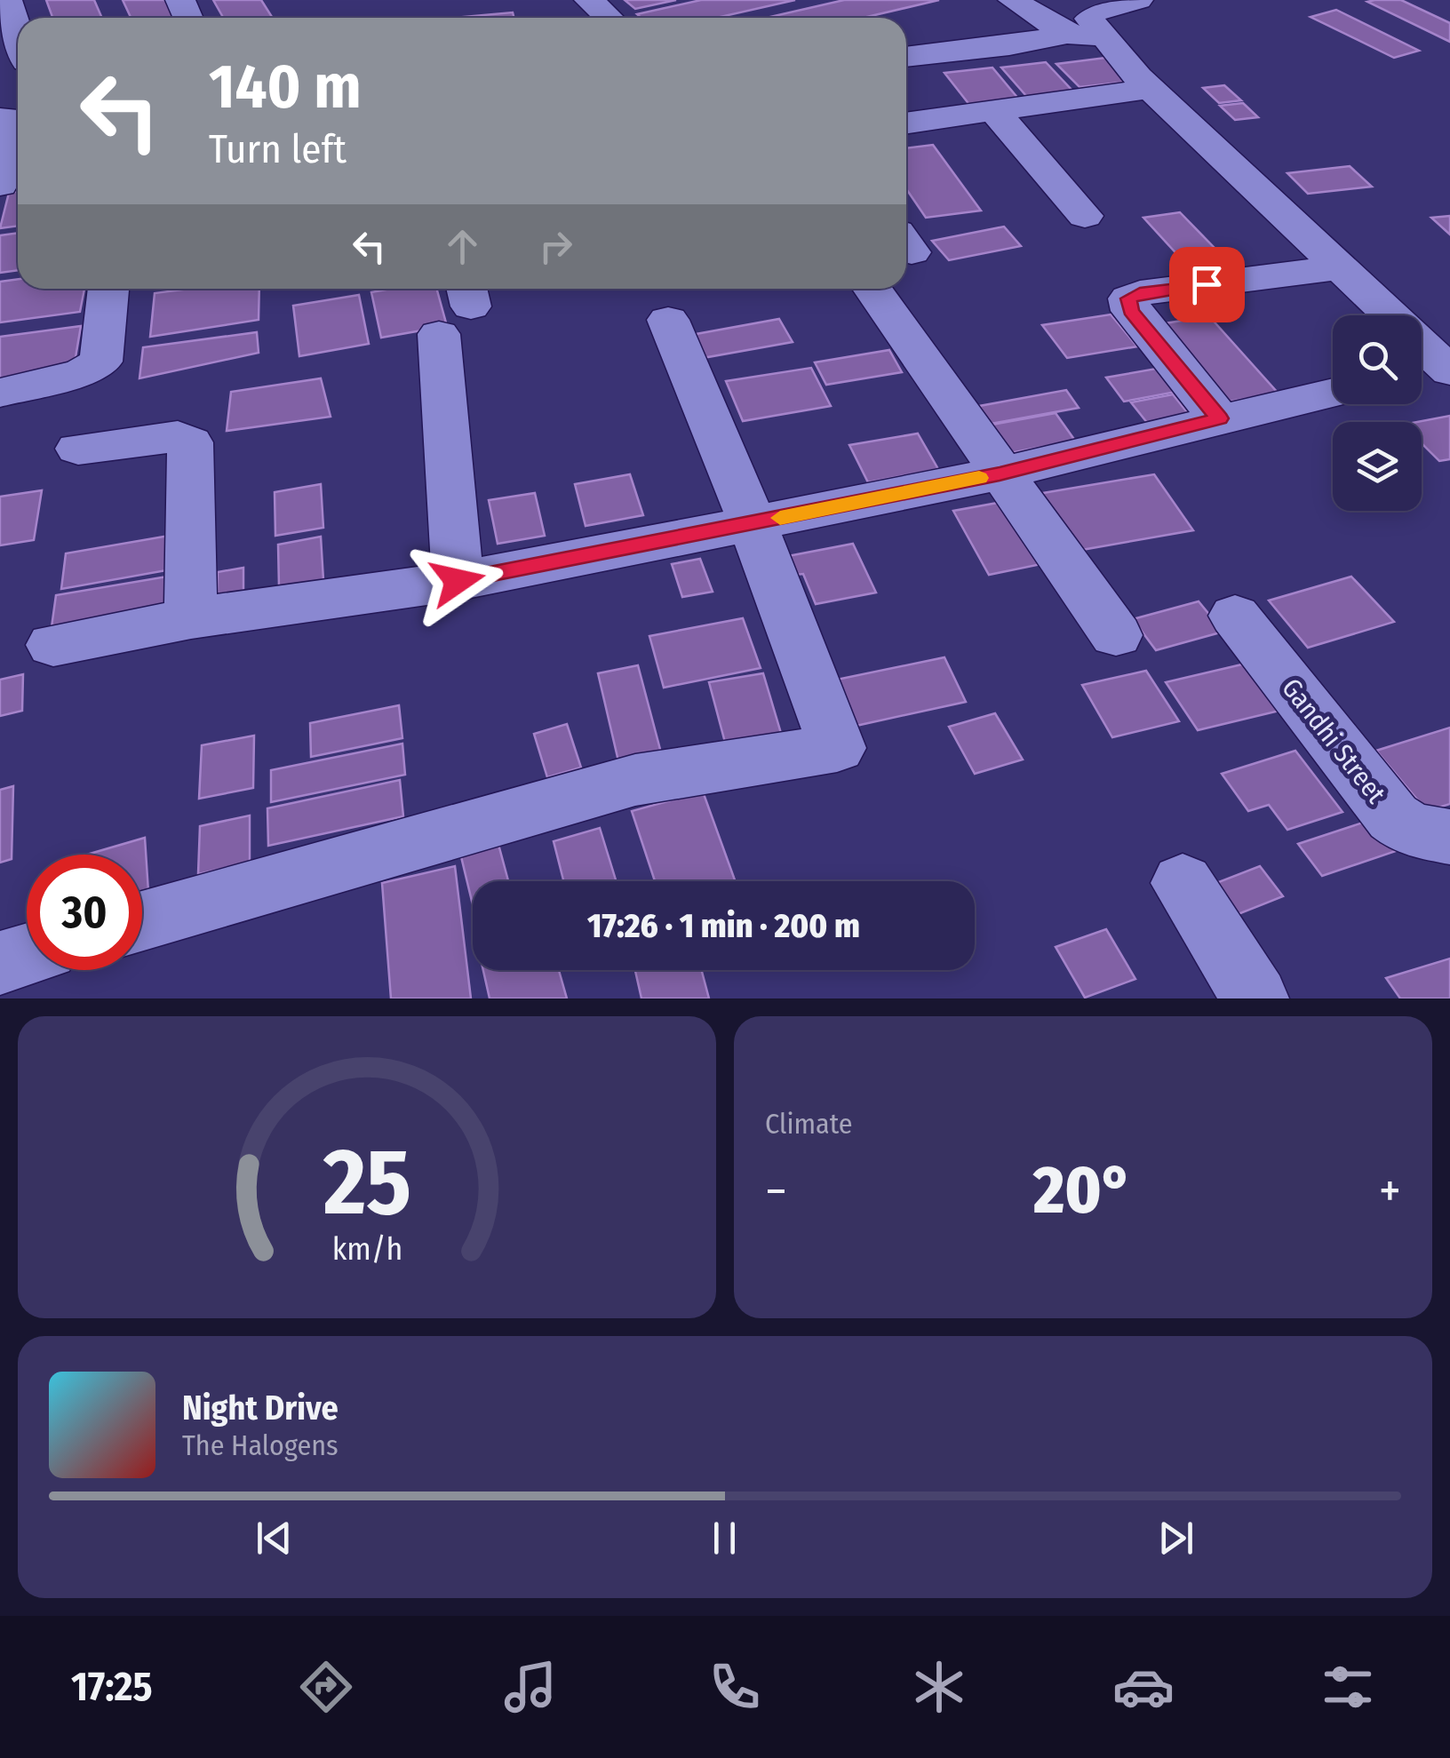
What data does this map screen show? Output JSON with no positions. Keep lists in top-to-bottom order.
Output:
{
  "streets": {
    "street": ["Gandhi Street"]
  },
  "page": {
    "turn": ["140 m", "Turn left"],
    "limit": "30",
    "trip": "17:26 · 1 min · 200 m",
    "tile": "Climate",
    "heat": ["−", "20°", "+"],
    "song": ["Night Drive", "The Halogens"],
    "tabs": "17:25",
    "gauge": ["25", "km/h"]
  }
}
